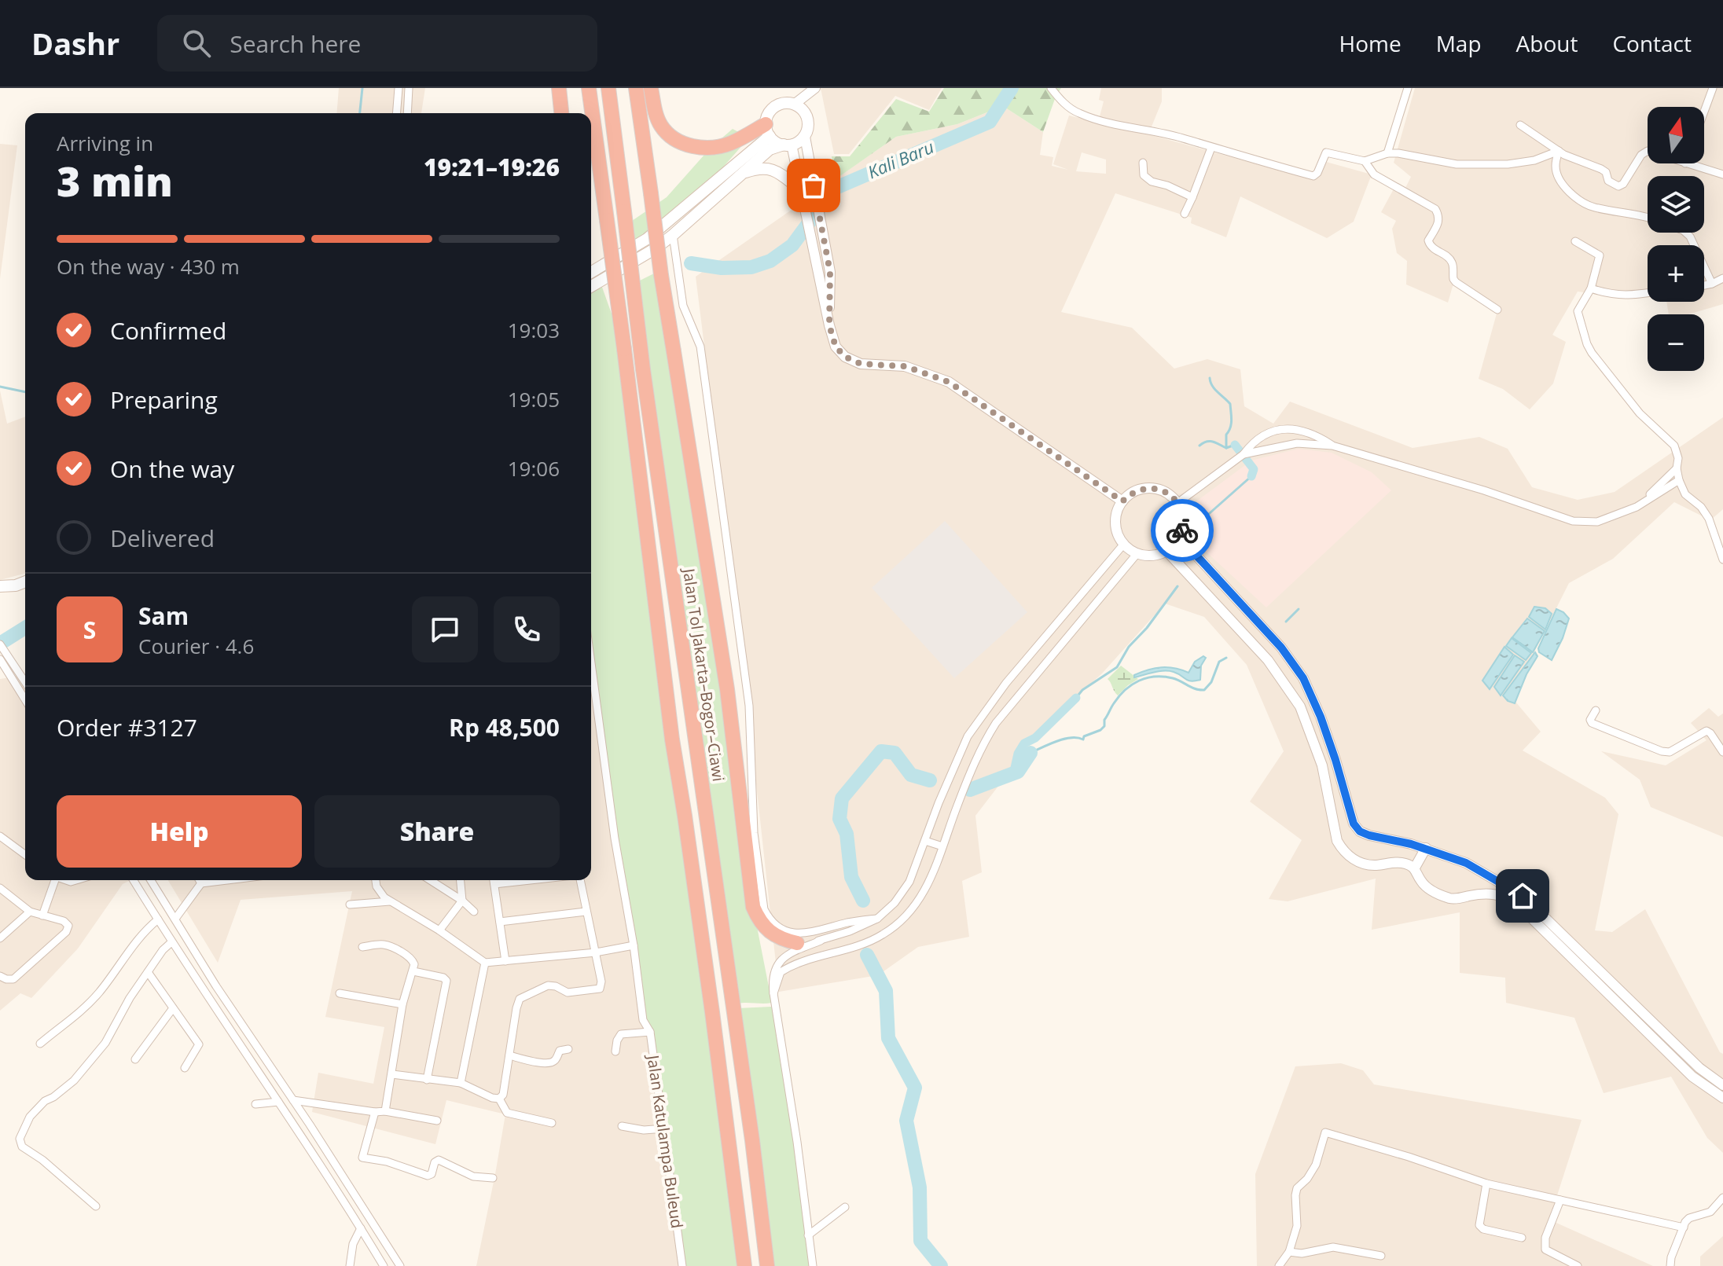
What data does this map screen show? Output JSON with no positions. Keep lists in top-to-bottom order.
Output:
{
  "streets": {
    "highway": ["Jalan Tol Jakarta–Bogor–Ciawi"],
    "street": ["Jalan Katulampa Buleud"]
  },
  "water": ["Kali Baru"],
  "north": "top",
  "page": {
    "header": "Dashr",
    "search": "Search here",
    "nav": [
      "Home",
      "Map",
      "About",
      "Contact"
    ],
    "map_buttons": ["+", "−"],
    "heading": ["3 min", "Arriving in", "19:21–19:26"],
    "panel": [
      "Sam",
      "Courier · 4.6",
      "Order #3127",
      "Rp 48,500"
    ],
    "bar": "On the way · 430 m",
    "list": [
      ["Confirmed", "19:03"],
      ["Preparing", "19:05"],
      ["On the way", "19:06"],
      "Delivered"
    ],
    "round": "S",
    "buttons": ["Help", "Share"]
  }
}
